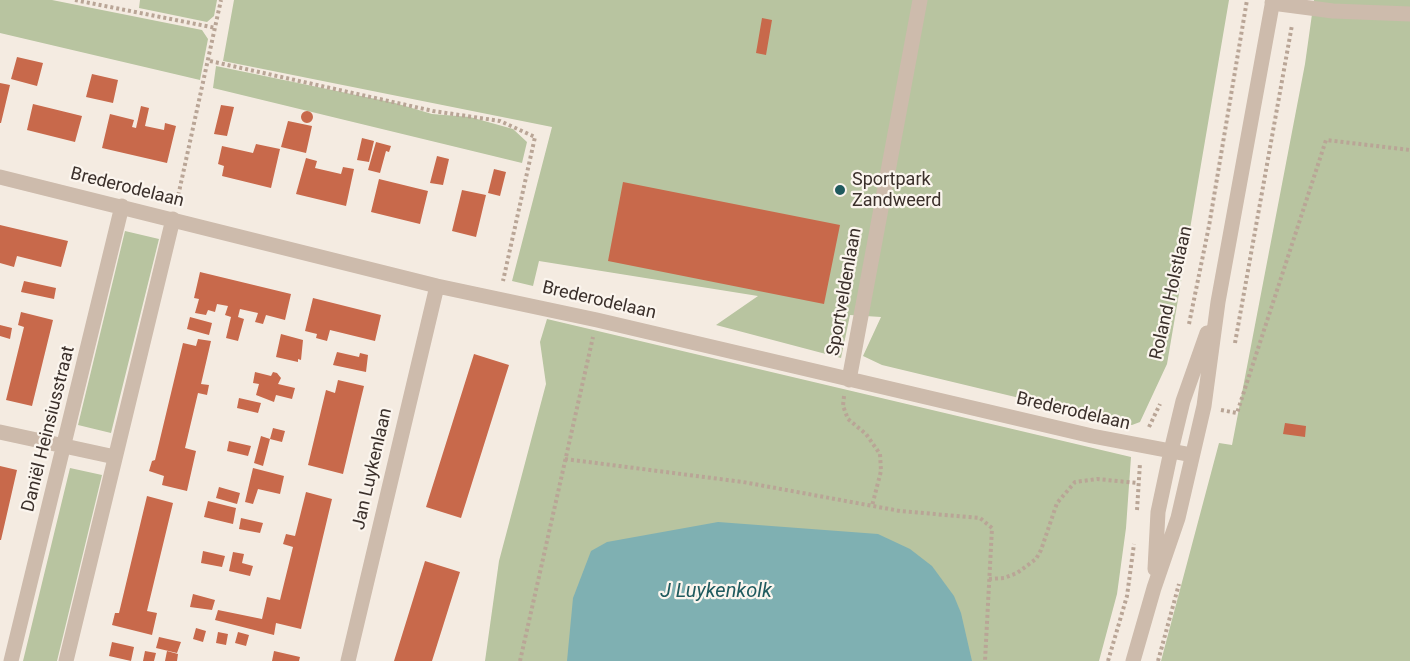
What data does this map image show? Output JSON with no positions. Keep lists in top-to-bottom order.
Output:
{
  "streets": {
    "street": [
      "Brederodelaan",
      "Sportveldenlaan",
      "Daniël Heinsiusstraat",
      "Jan Luykenlaan"
    ],
    "path": ["Roland Holstlaan"]
  },
  "crossings": [
    ["Brederodelaan", "Sportveldenlaan"],
    ["Brederodelaan", "Daniël Heinsiusstraat"],
    ["Brederodelaan", "Jan Luykenlaan"]
  ],
  "water": ["J Luykenkolk"],
  "places": ["Sportpark Zandweerd"]
}
